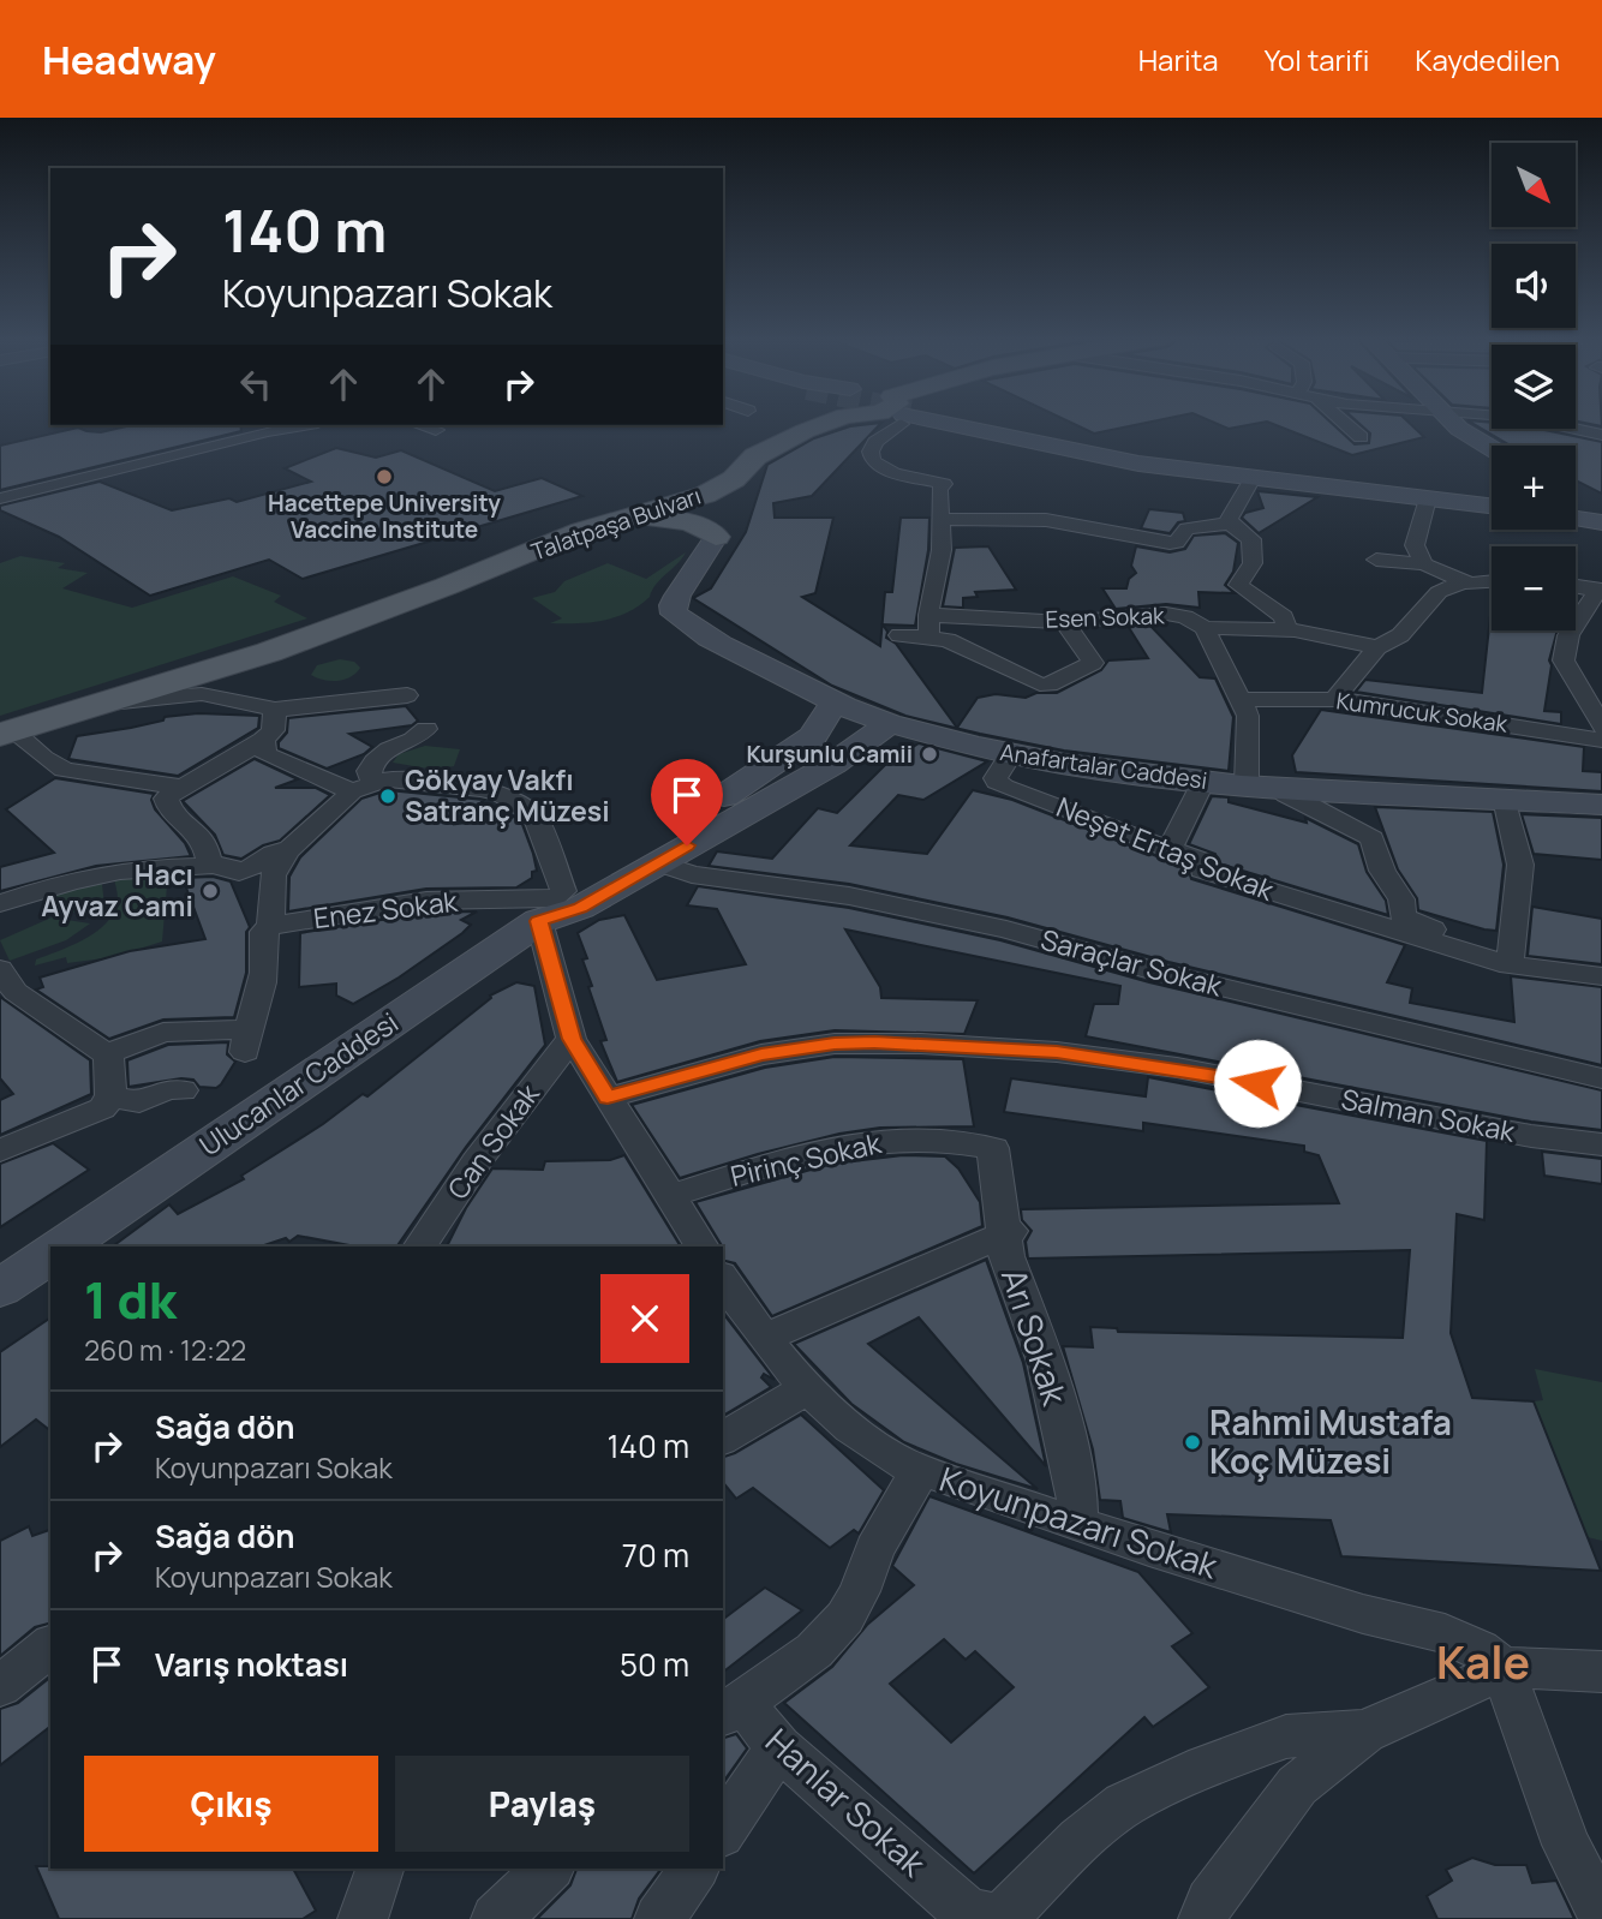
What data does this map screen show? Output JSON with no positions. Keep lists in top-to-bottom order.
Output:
{
  "streets": {
    "main road": ["Talatpaşa Bulvarı", "Anafartalar Caddesi", "Ulucanlar Caddesi"],
    "street": [
      "Esen Sokak",
      "Kumrucuk Sokak",
      "Neşet Ertaş Sokak",
      "Enez Sokak",
      "Saraçlar Sokak",
      "Salman Sokak",
      "Can Sokak",
      "Pirinç Sokak",
      "Arı Sokak",
      "Koyunpazarı Sokak",
      "Hanlar Sokak"
    ]
  },
  "crossings": [
    ["Anafartalar Caddesi", "Neşet Ertaş Sokak"],
    ["Enez Sokak", "Ulucanlar Caddesi"],
    ["Pirinç Sokak", "Arı Sokak"],
    ["Arı Sokak", "Koyunpazarı Sokak"]
  ],
  "districts": ["Kale"],
  "places": [
    "Hacettepe University Vaccine Institute",
    "Kurşunlu Camii",
    "Gökyay Vakfı Satranç Müzesi",
    "Hacı Ayvaz Cami",
    "Rahmi Mustafa Koç Müzesi"
  ],
  "north": "bottom right",
  "page": {
    "header": "Headway",
    "nav": ["Harita", "Yol tarifi", "Kaydedilen"],
    "map_buttons": ["+", "−"],
    "turn": ["140 m", "Koyunpazarı Sokak"],
    "heading": ["1 dk", "260 m · 12:22"],
    "list": [
      {
        "name": "Sağa dön",
        "note": "Koyunpazarı Sokak",
        "value": "140 m"
      },
      {
        "name": "Sağa dön",
        "note": "Koyunpazarı Sokak",
        "value": "70 m"
      },
      {
        "name": "Varış noktası",
        "value": "50 m"
      }
    ],
    "buttons": ["Çıkış", "Paylaş"]
  }
}
